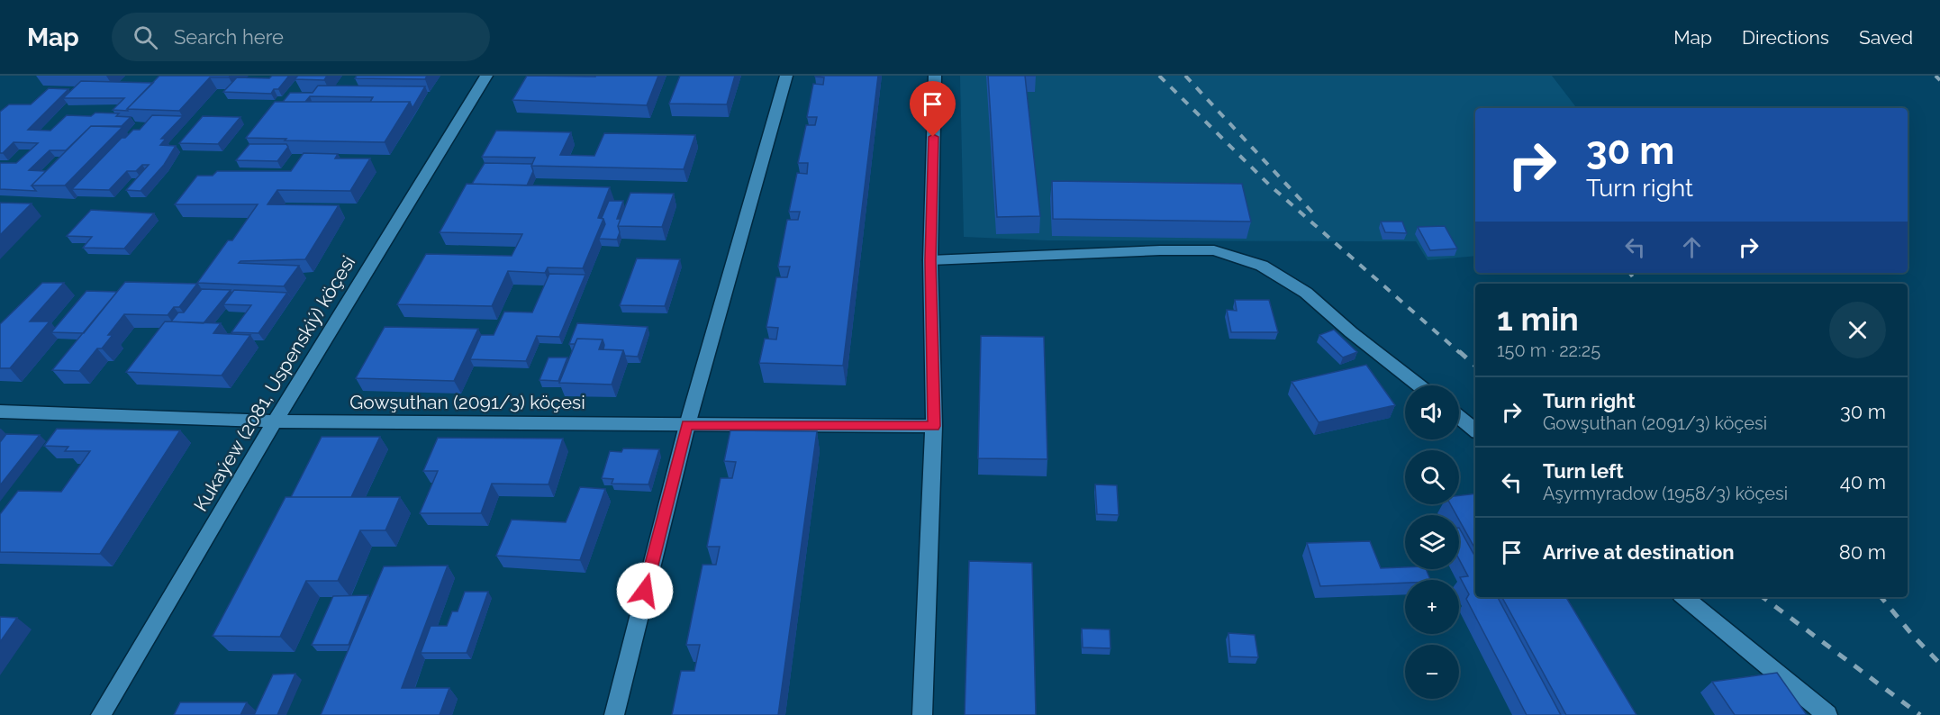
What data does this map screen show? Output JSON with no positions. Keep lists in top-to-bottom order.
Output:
{
  "streets": {
    "street": ["Kukaýew (2081, Uspenskiý) köçesi", "Gowşuthan (2091/3) köçesi"]
  },
  "crossings": [
    ["Kukaýew (2081, Uspenskiý) köçesi", "Gowşuthan (2091/3) köçesi"]
  ],
  "page": {
    "header": "Map",
    "search": "Search here",
    "nav": ["Map", "Directions", "Saved"],
    "turn": ["30 m", "Turn right"],
    "heading": ["1 min", "150 m · 22:25"],
    "list": [
      {
        "name": "Turn right",
        "note": "Gowşuthan (2091/3) köçesi",
        "value": "30 m"
      },
      {
        "name": "Turn left",
        "note": "Aşyrmyradow (1958/3) köçesi",
        "value": "40 m"
      },
      {
        "name": "Arrive at destination",
        "value": "80 m"
      }
    ],
    "map_buttons": ["+", "−"]
  }
}
